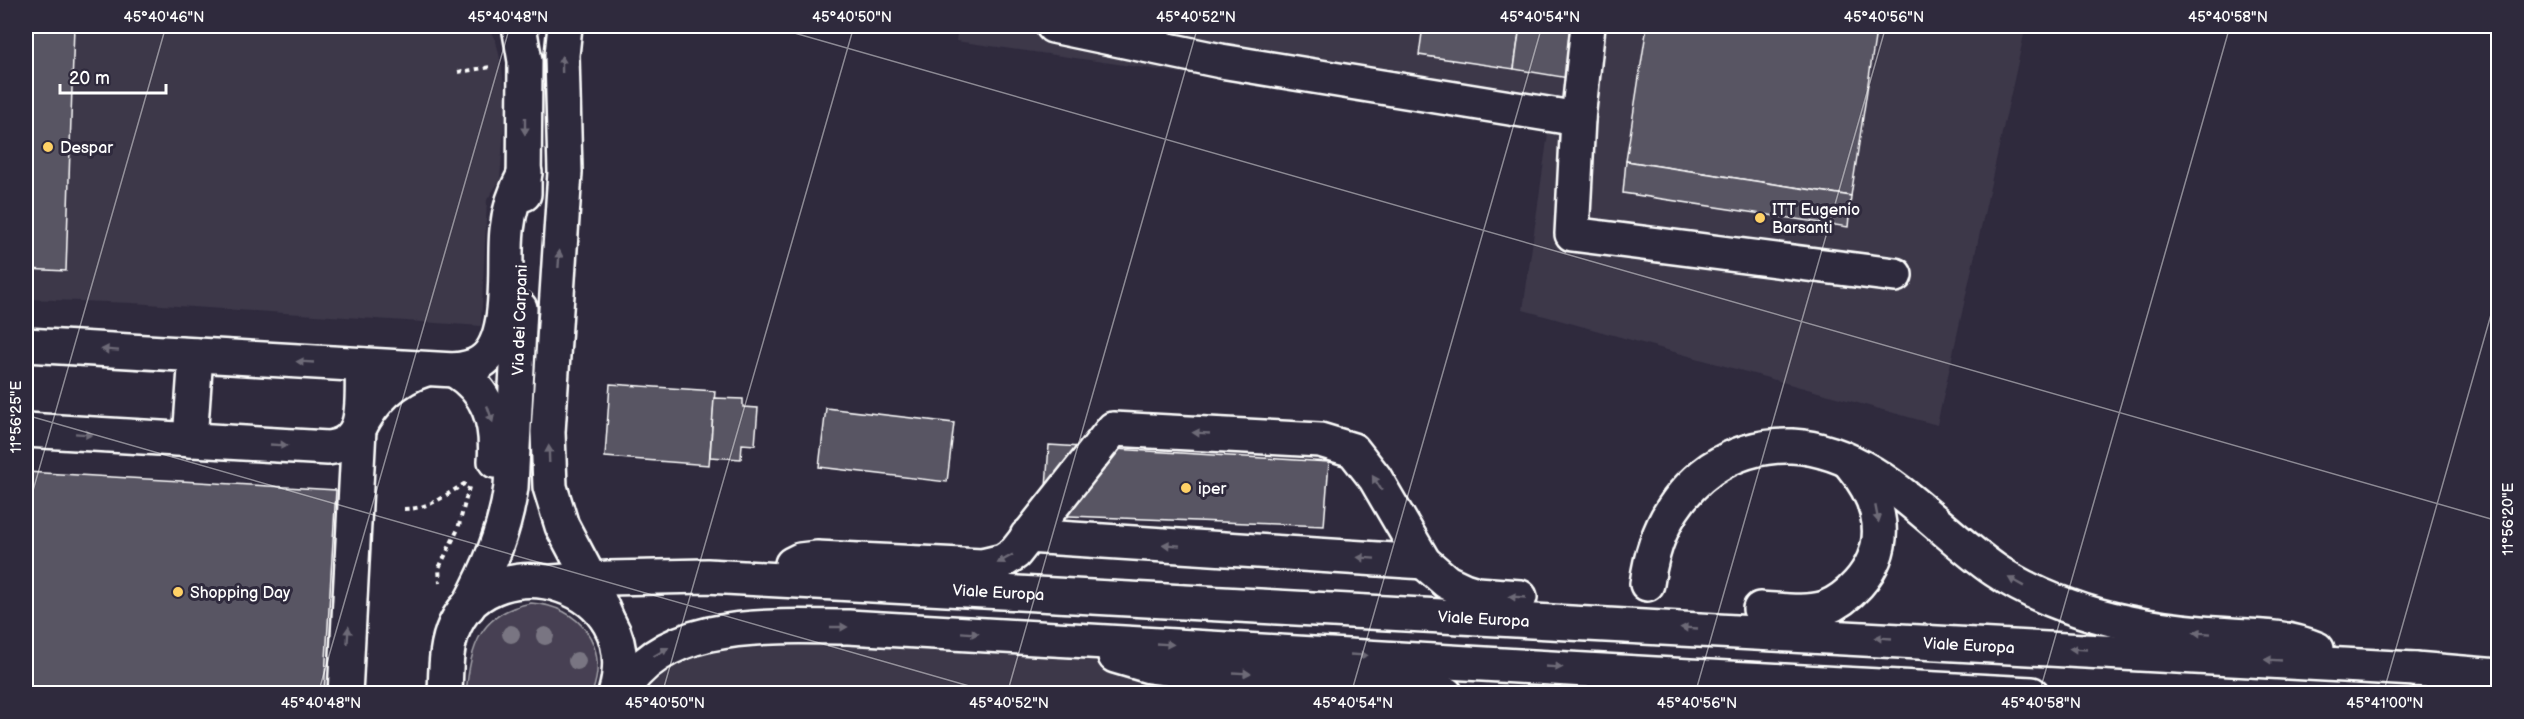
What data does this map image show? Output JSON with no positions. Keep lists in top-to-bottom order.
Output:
{
  "streets": {
    "street": ["Via dei Carpani", "Viale Europa"]
  },
  "crossings": [
    ["Via dei Carpani", "Viale Europa"]
  ],
  "places": [
    "Despar",
    "ITT Eugenio Barsanti",
    "iper",
    "Shopping Day"
  ],
  "scale_bar": "20 m",
  "coordinates": [
    "45°40'46\"N",
    "45°40'48\"N",
    "45°40'50\"N",
    "45°40'52\"N",
    "45°40'54\"N",
    "45°40'56\"N",
    "45°40'58\"N",
    "11°56'25\"E",
    "11°56'20\"E",
    "45°41'00\"N"
  ]
}
